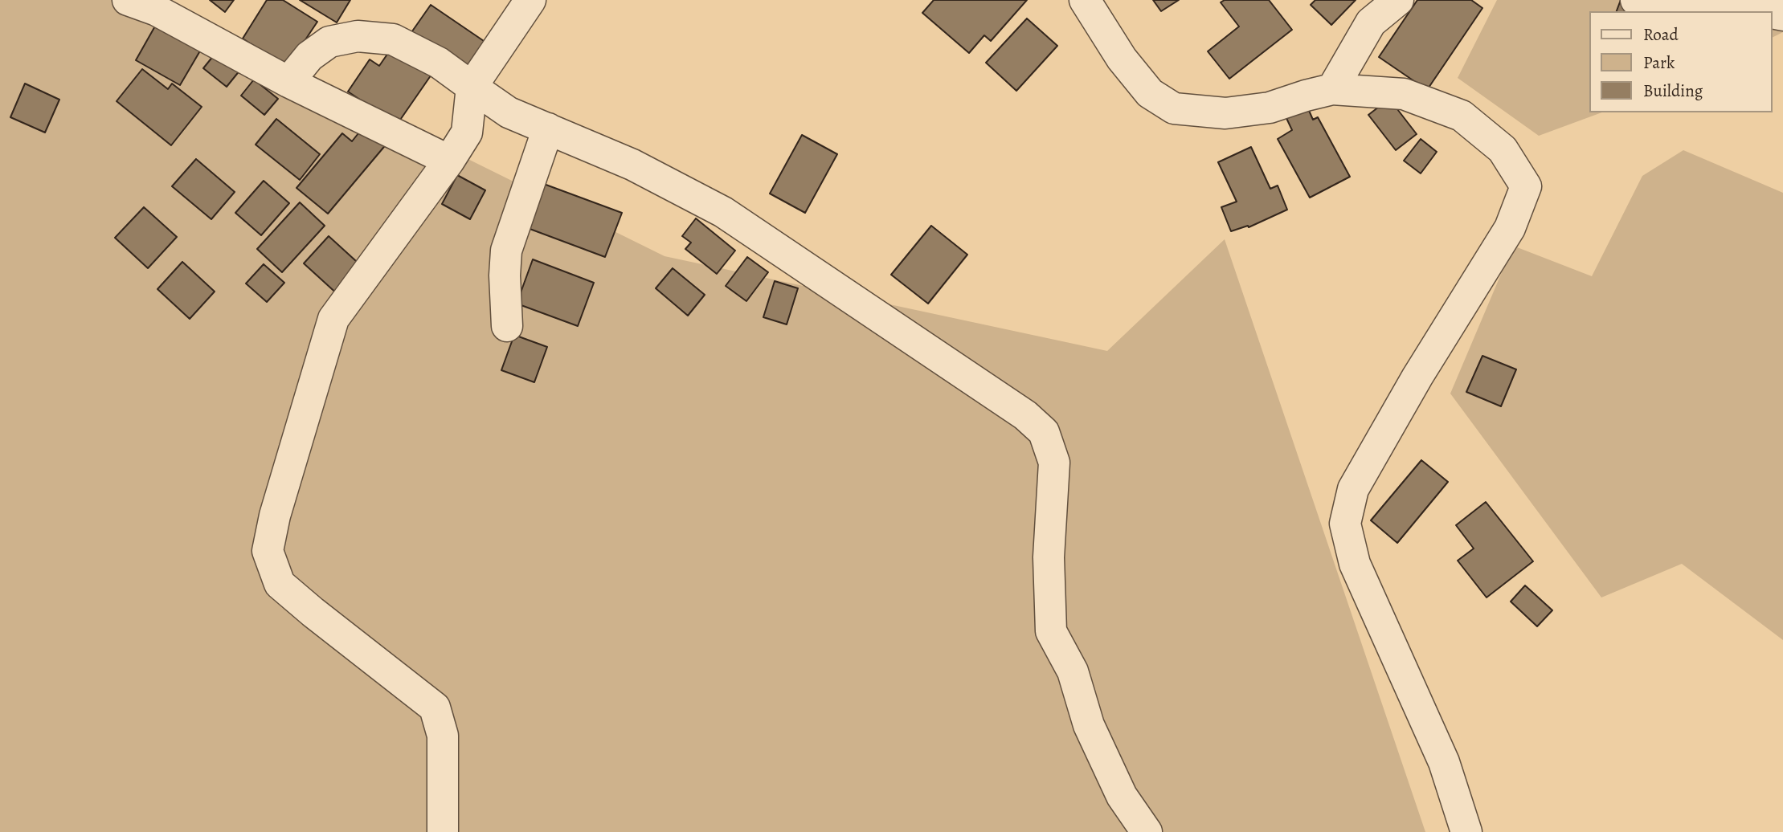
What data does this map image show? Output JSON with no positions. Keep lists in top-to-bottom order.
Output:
{
  "legend": ["Road", "Park", "Building"]
}
